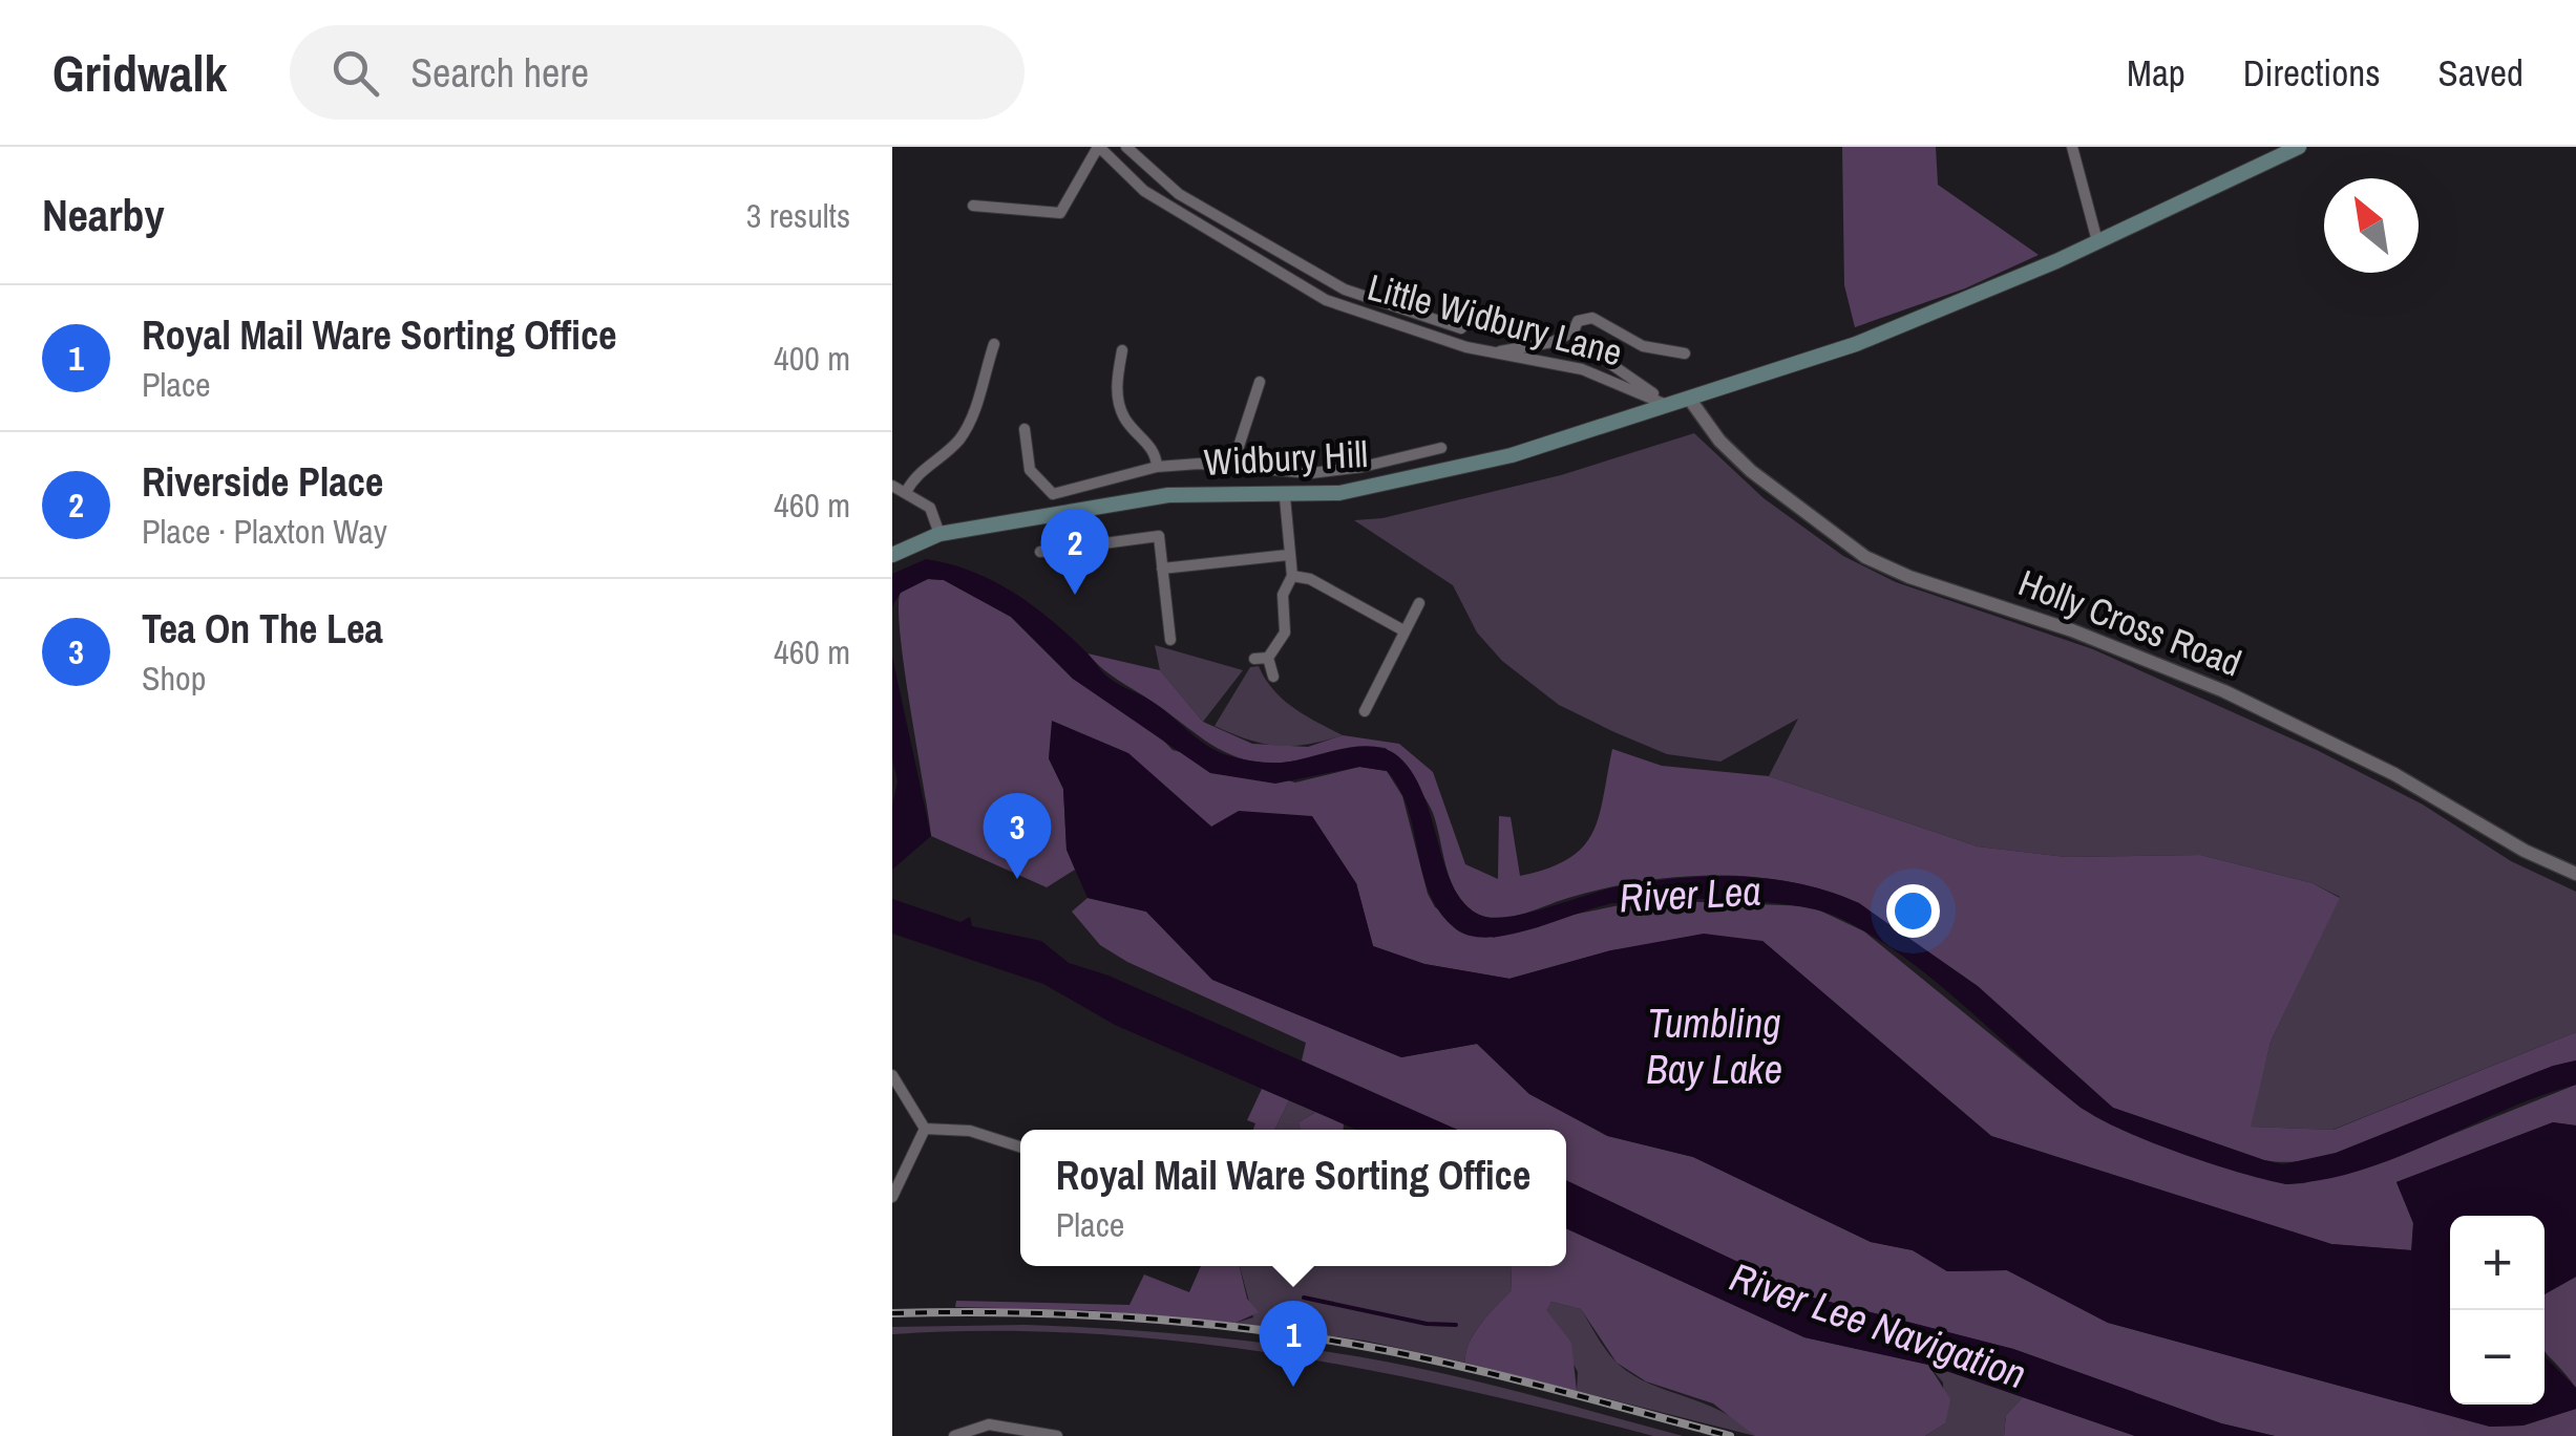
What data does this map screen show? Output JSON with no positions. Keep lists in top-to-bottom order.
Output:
{
  "streets": {
    "main road": ["Widbury Hill"],
    "street": ["Little Widbury Lane", "Holly Cross Road"]
  },
  "crossings": [
    ["Little Widbury Lane", "Widbury Hill"],
    ["Widbury Hill", "Holly Cross Road"]
  ],
  "water": ["River Lea", "Tumbling Bay Lake", "River Lee Navigation"],
  "north": "top left",
  "page": {
    "header": "Gridwalk",
    "search": "Search here",
    "nav": ["Map", "Directions", "Saved"],
    "heading": ["Nearby", "3 results"],
    "list": [
      {
        "mark": "1",
        "name": "Royal Mail Ware Sorting Office",
        "note": "Place",
        "value": "400 m"
      },
      {
        "mark": "2",
        "name": "Riverside Place",
        "note": "Place · Plaxton Way",
        "value": "460 m"
      },
      {
        "mark": "3",
        "name": "Tea On The Lea",
        "note": "Shop",
        "value": "460 m"
      }
    ],
    "pins": ["2", "3", "1"],
    "popup": ["Royal Mail Ware Sorting Office", "Place"],
    "map_buttons": ["+", "−"]
  }
}
